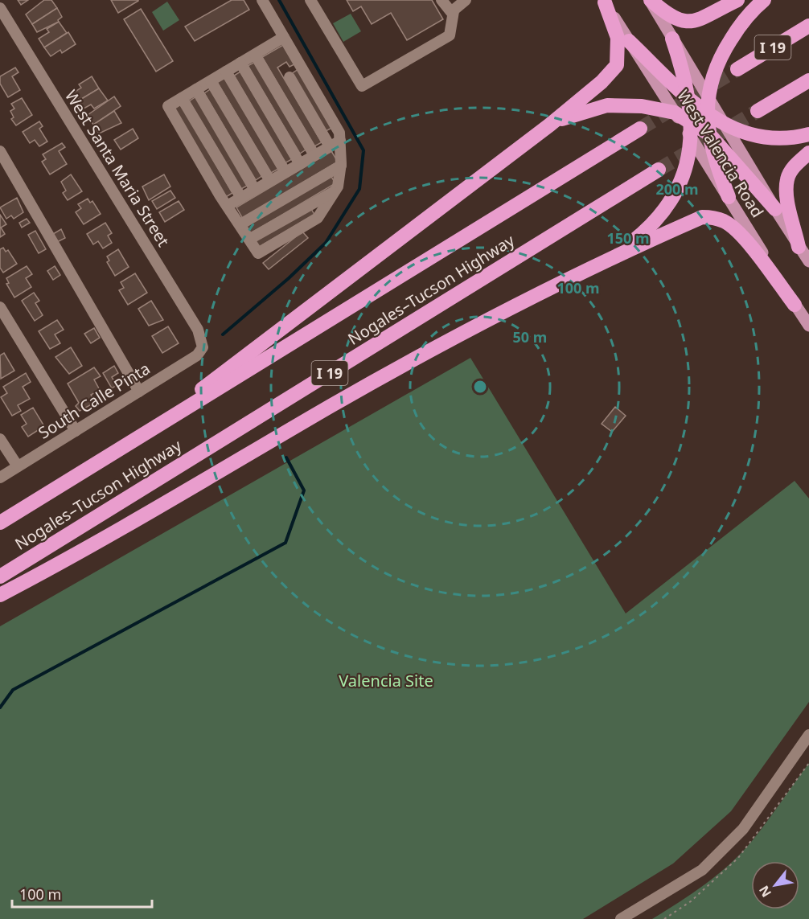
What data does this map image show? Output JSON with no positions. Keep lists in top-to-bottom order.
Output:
{
  "streets": {
    "highway": ["I 19", "Nogales–Tucson Highway"],
    "main road": ["West Valencia Road"],
    "street": ["West Santa Maria Street", "South Calle Pinta"]
  },
  "crossings": [
    ["West Santa Maria Street", "South Calle Pinta"]
  ],
  "parks": ["Valencia Site"],
  "scale_bar": "100 m",
  "north": "bottom left",
  "rings": [
    "200 m",
    "150 m",
    "100 m",
    "50 m"
  ]
}
